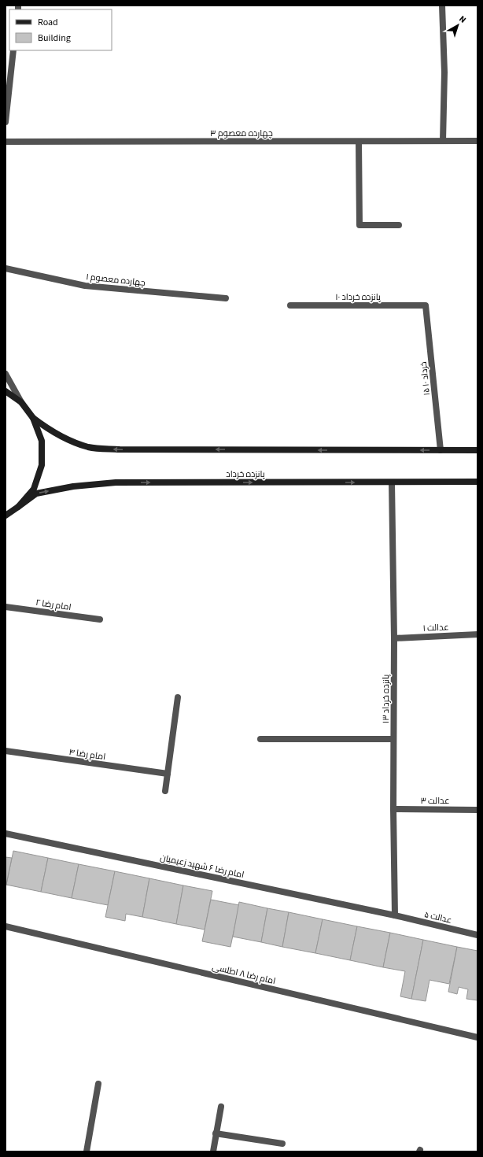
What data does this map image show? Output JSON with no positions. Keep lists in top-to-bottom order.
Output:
{
  "streets": {
    "main road": ["پانزده خرداد"],
    "street": [
      "چهارده معصوم ۳",
      "چهارده معصوم ۱",
      "پانزده خرداد ۱۰",
      "۱۵ خرداد ۱۰",
      "امام رضا ۲",
      "عدالت ۱",
      "پانزده خرداد ۱۳",
      "امام رضا ۴",
      "عدالت ۳",
      "امام رضا ۶ شهید زعیمیان",
      "عدالت ۵",
      "امام رضا ۸ اطلسی"
    ]
  },
  "crossings": [
    ["پانزده خرداد ۱۰", "۱۵ خرداد ۱۰"],
    ["پانزده خرداد", "پانزده خرداد ۱۳"],
    ["عدالت ۱", "پانزده خرداد ۱۳"],
    ["پانزده خرداد ۱۳", "عدالت ۳"],
    ["پانزده خرداد ۱۳", "امام رضا ۶ شهید زعیمیان"],
    ["پانزده خرداد ۱۳", "عدالت ۵"],
    ["امام رضا ۶ شهید زعیمیان", "عدالت ۵"]
  ],
  "legend": ["Road", "Building"],
  "north": "top right"
}
